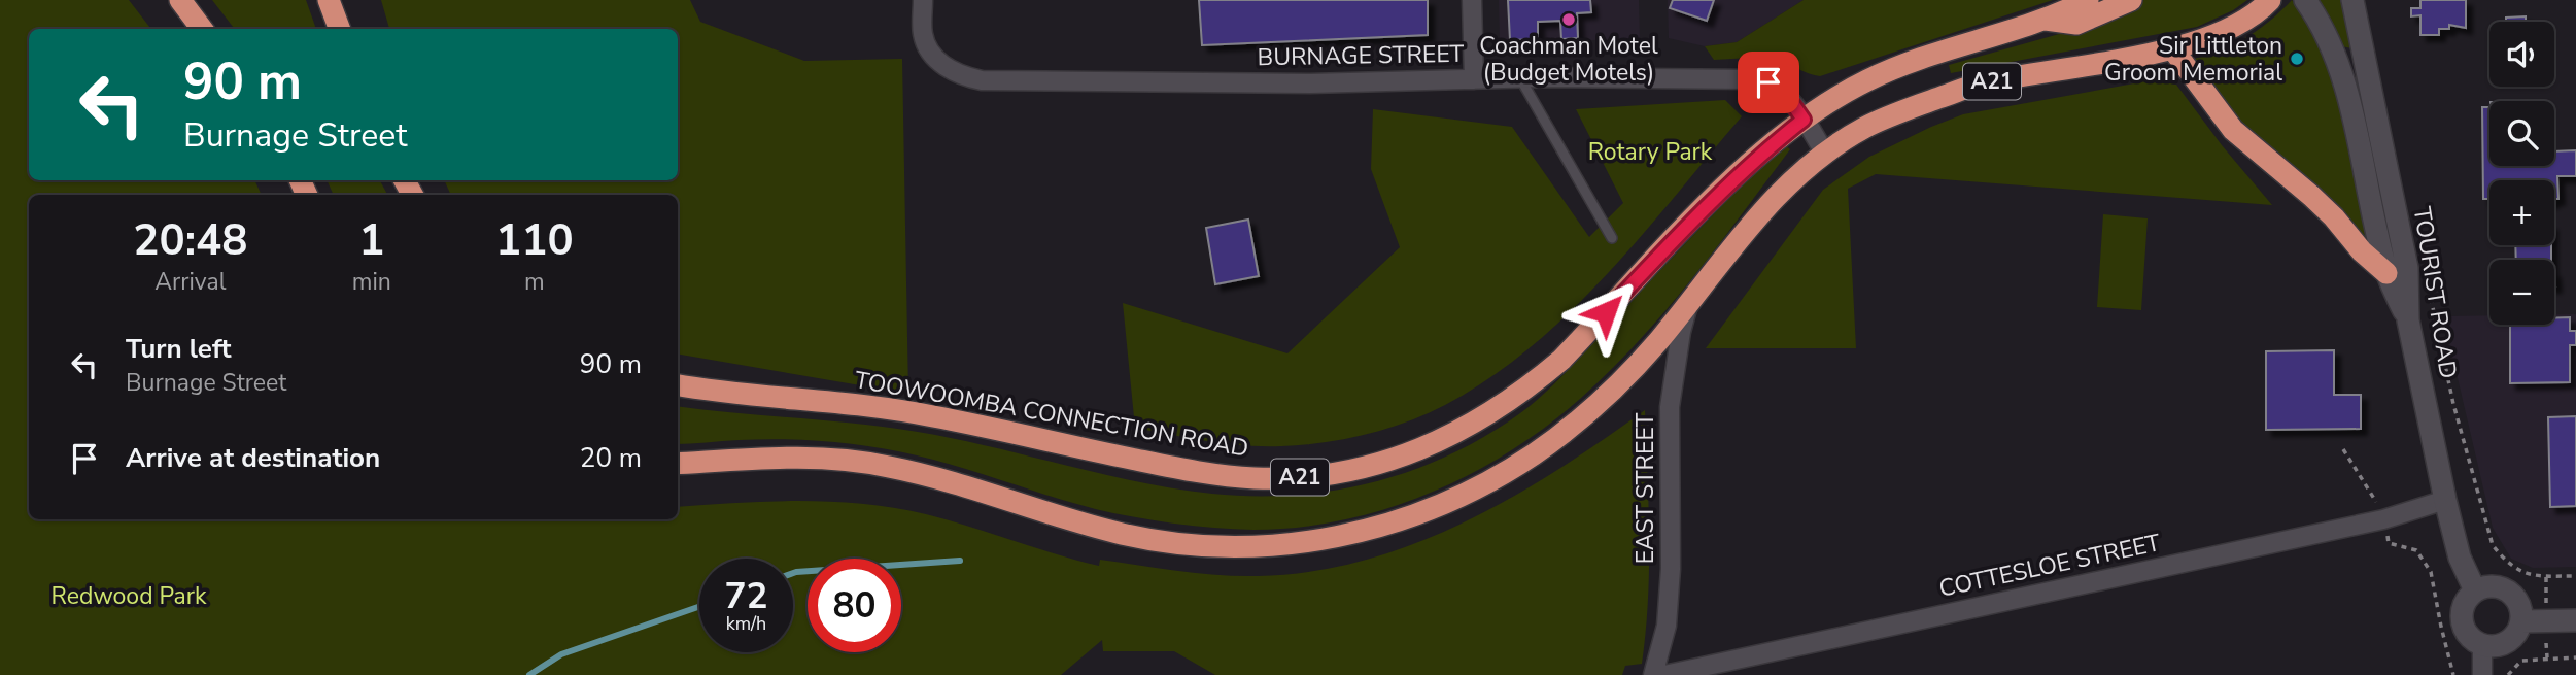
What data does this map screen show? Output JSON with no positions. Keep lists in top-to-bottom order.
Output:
{
  "streets": {
    "highway": ["A21", "TOOWOOMBA CONNECTION ROAD"],
    "street": [
      "BURNAGE STREET",
      "TOURIST ROAD",
      "EAST STREET",
      "COTTESLOE STREET"
    ]
  },
  "crossings": [
    ["BURNAGE STREET", "A21"],
    ["BURNAGE STREET", "TOOWOOMBA CONNECTION ROAD"],
    ["A21", "EAST STREET"],
    ["TOURIST ROAD", "COTTESLOE STREET"]
  ],
  "parks": ["Rotary Park", "Redwood Park"],
  "places": ["Coachman Motel (Budget Motels)", "Sir Littleton Groom Memorial"],
  "page": {
    "map_buttons": ["+", "−"],
    "turn": ["90 m", "Burnage Street"],
    "eta": [
      "20:48",
      "Arrival",
      "1",
      "min",
      "110",
      "m"
    ],
    "list": [
      {
        "name": "Turn left",
        "note": "Burnage Street",
        "value": "90 m"
      },
      {
        "name": "Arrive at destination",
        "value": "20 m"
      }
    ],
    "speed": "72 km/h",
    "limit": "80"
  }
}
